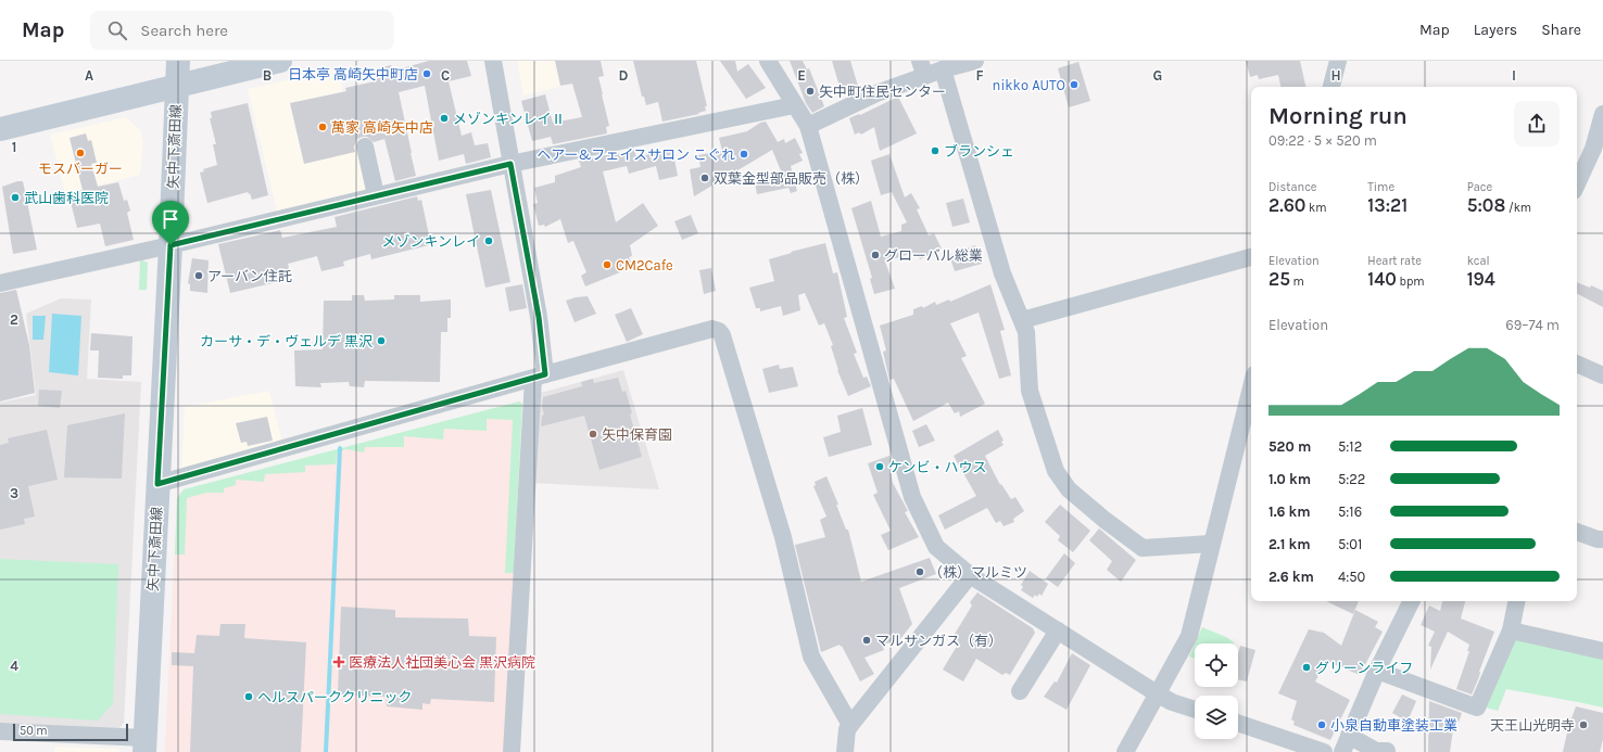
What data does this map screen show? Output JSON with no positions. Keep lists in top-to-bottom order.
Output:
{
  "streets": {
    "street": ["矢中下斎田線"]
  },
  "places": {
    "other": [
      "日本亭 高崎矢中町店",
      "nikko AUTO",
      "矢中町住民センター",
      "メゾンキンレイⅡ",
      "萬家 高崎矢中店",
      "ブランシェ",
      "モスバーガー",
      "ヘアー&フェイスサロン こぐれ",
      "双葉金型部品販売（株）",
      "武山歯科医院",
      "メゾンキンレイ",
      "グローバル総業",
      "CM2Cafe",
      "アーバン住託",
      "カーサ・デ・ヴェルデ 黒沢",
      "矢中保育園",
      "ケンビ・ハウス",
      "（株）マルミツ",
      "マルサンガス（有）",
      "グリーンライフ",
      "ヘルスパーククリニック",
      "小泉自動車塗装工業",
      "天王山光明寺"
    ],
    "health": ["医療法人社団美心会 黒沢病院"]
  },
  "scale_bar": "50 m",
  "page": {
    "header": "Map",
    "search": "Search here",
    "nav": ["Map", "Layers", "Share"],
    "heading": ["Morning run", "09:22 · 5 × 520 m"],
    "stats": [
      ["Distance", "2.60 km"],
      ["Time", "13:21"],
      ["Pace", "5:08 /km"],
      ["Elevation", "25 m"],
      ["Heart rate", "140 bpm"],
      ["kcal", "194"]
    ],
    "chart": ["Elevation", "69–74 m"],
    "list": [
      {
        "name": "520 m",
        "note": "5:12"
      },
      {
        "name": "1.0 km",
        "note": "5:22"
      },
      {
        "name": "1.6 km",
        "note": "5:16"
      },
      {
        "name": "2.1 km",
        "note": "5:01"
      },
      {
        "name": "2.6 km",
        "note": "4:50"
      }
    ],
    "scale": "50 m"
  },
  "grid": {
    "columns": [
      "A",
      "B",
      "C",
      "D",
      "E",
      "F",
      "G",
      "H",
      "I"
    ],
    "rows": [
      "1",
      "2",
      "3",
      "4"
    ]
  }
}
